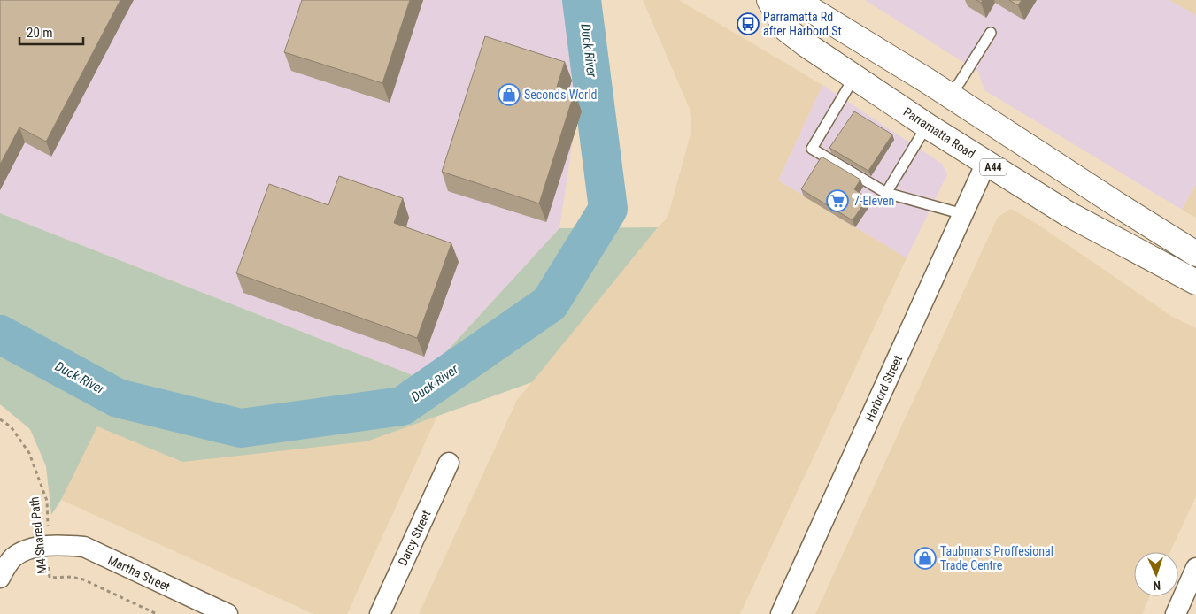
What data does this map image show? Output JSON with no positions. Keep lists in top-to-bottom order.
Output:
{
  "streets": {
    "highway": ["Parramatta Road", "A44"],
    "street": ["Harbord Street", "Darcy Street", "Martha Street"],
    "path": ["M4 Shared Path"]
  },
  "crossings": [
    ["Parramatta Road", "Harbord Street"],
    ["M4 Shared Path", "Martha Street"]
  ],
  "water": ["Duck River"],
  "places": {
    "bus stop": ["Parramatta Rd after Harbord St"],
    "shop": ["Seconds World", "Taubmans Proffesional Trade Centre"],
    "supermarket": ["7-Eleven"]
  },
  "scale_bar": "20 m",
  "north": "bottom"
}
